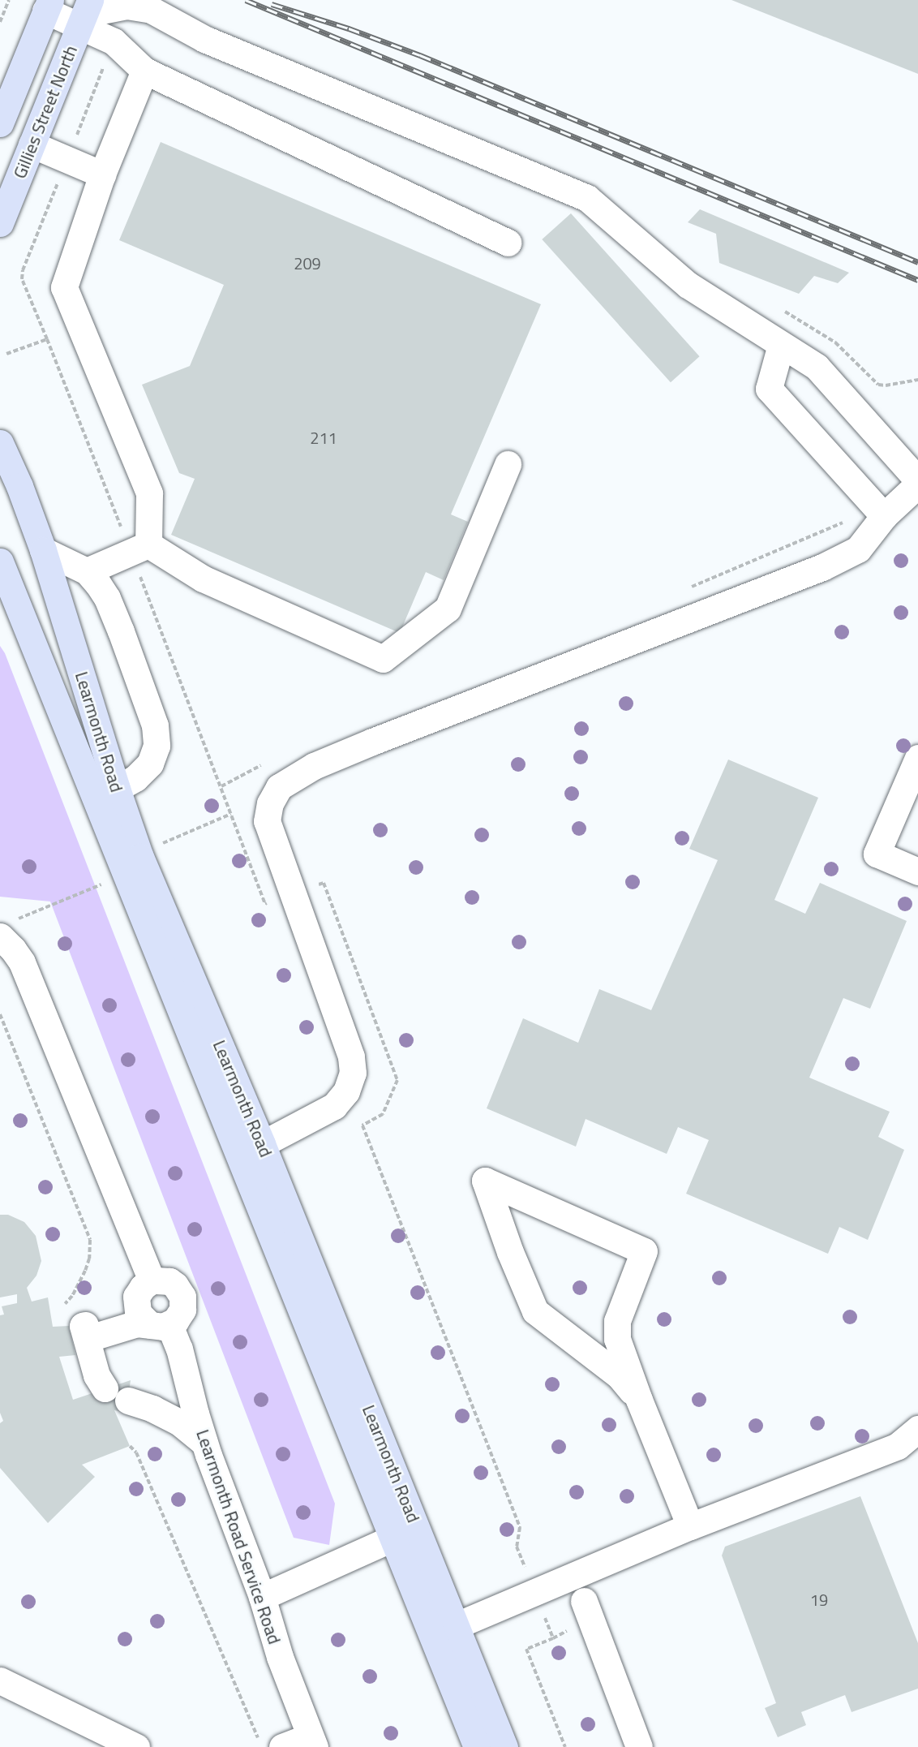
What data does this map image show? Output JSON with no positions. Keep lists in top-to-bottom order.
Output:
{
  "streets": {
    "main road": ["Gillies Street North", "Learmonth Road"],
    "lane": ["Learmonth Road Service Road"]
  },
  "crossings": [
    ["Learmonth Road", "Learmonth Road Service Road"]
  ],
  "house_numbers": ["209", "211", "19"]
}
